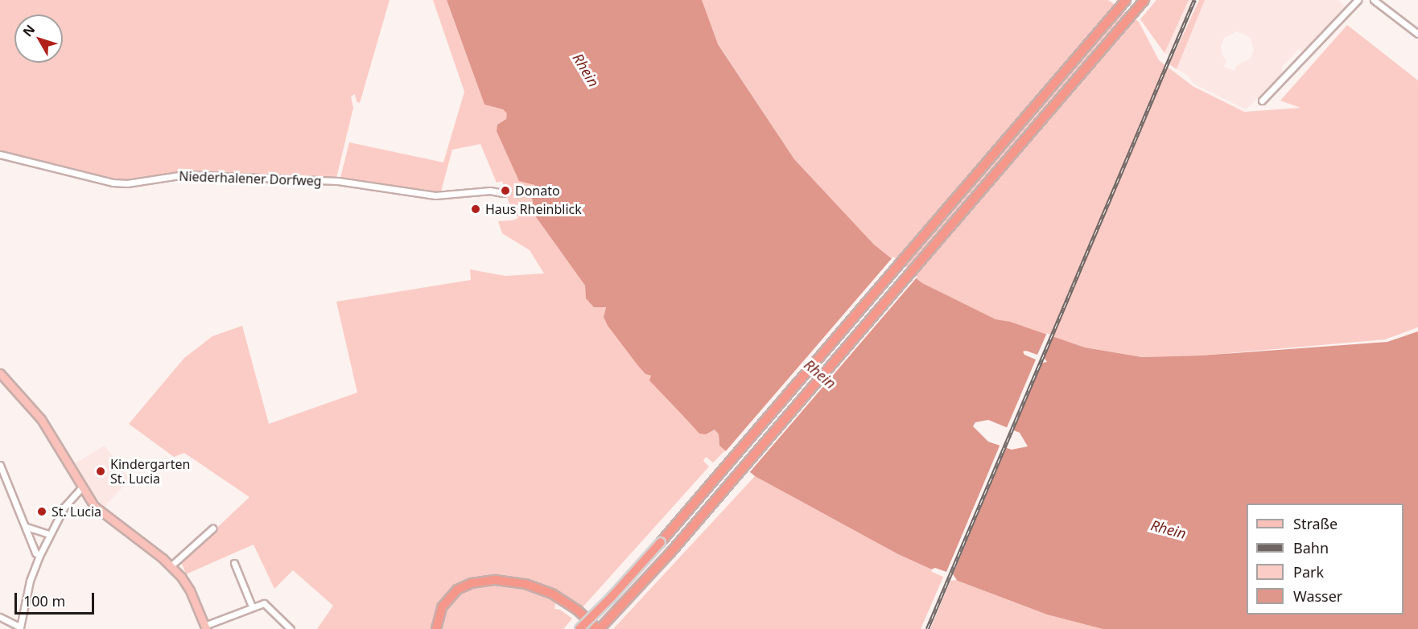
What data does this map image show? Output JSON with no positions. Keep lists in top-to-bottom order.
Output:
{
  "streets": {
    "street": ["Niederhalener Dorfweg"]
  },
  "water": ["Rhein"],
  "places": [
    "Donato",
    "Haus Rheinblick",
    "Kindergarten St. Lucia",
    "St. Lucia"
  ],
  "legend": [
    "Straße",
    "Bahn",
    "Park",
    "Wasser"
  ],
  "scale_bar": "100 m",
  "north": "top left"
}
